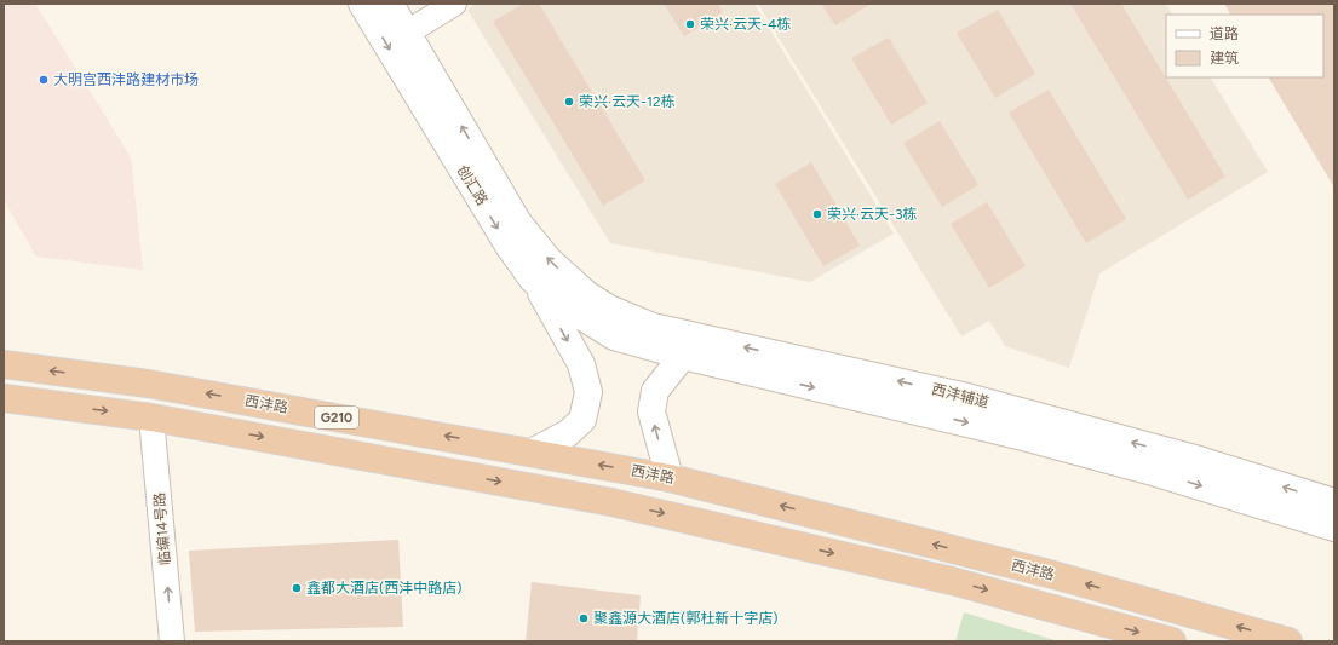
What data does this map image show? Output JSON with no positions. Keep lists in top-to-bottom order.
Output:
{
  "streets": {
    "highway": ["西沣路", "G210"],
    "street": ["创汇路", "西沣辅道", "临编14号路"]
  },
  "crossings": [
    ["创汇路", "西沣辅道"],
    ["G210", "临编14号路"]
  ],
  "one_way": ["临编14号路"],
  "places": [
    "荣兴·云天-4栋",
    "大明宫西沣路建材市场",
    "荣兴·云天-12栋",
    "荣兴·云天-3栋",
    "鑫都大酒店(西沣中路店)",
    "聚鑫源大酒店(郭杜新十字店)"
  ],
  "legend": ["道路", "建筑"]
}
